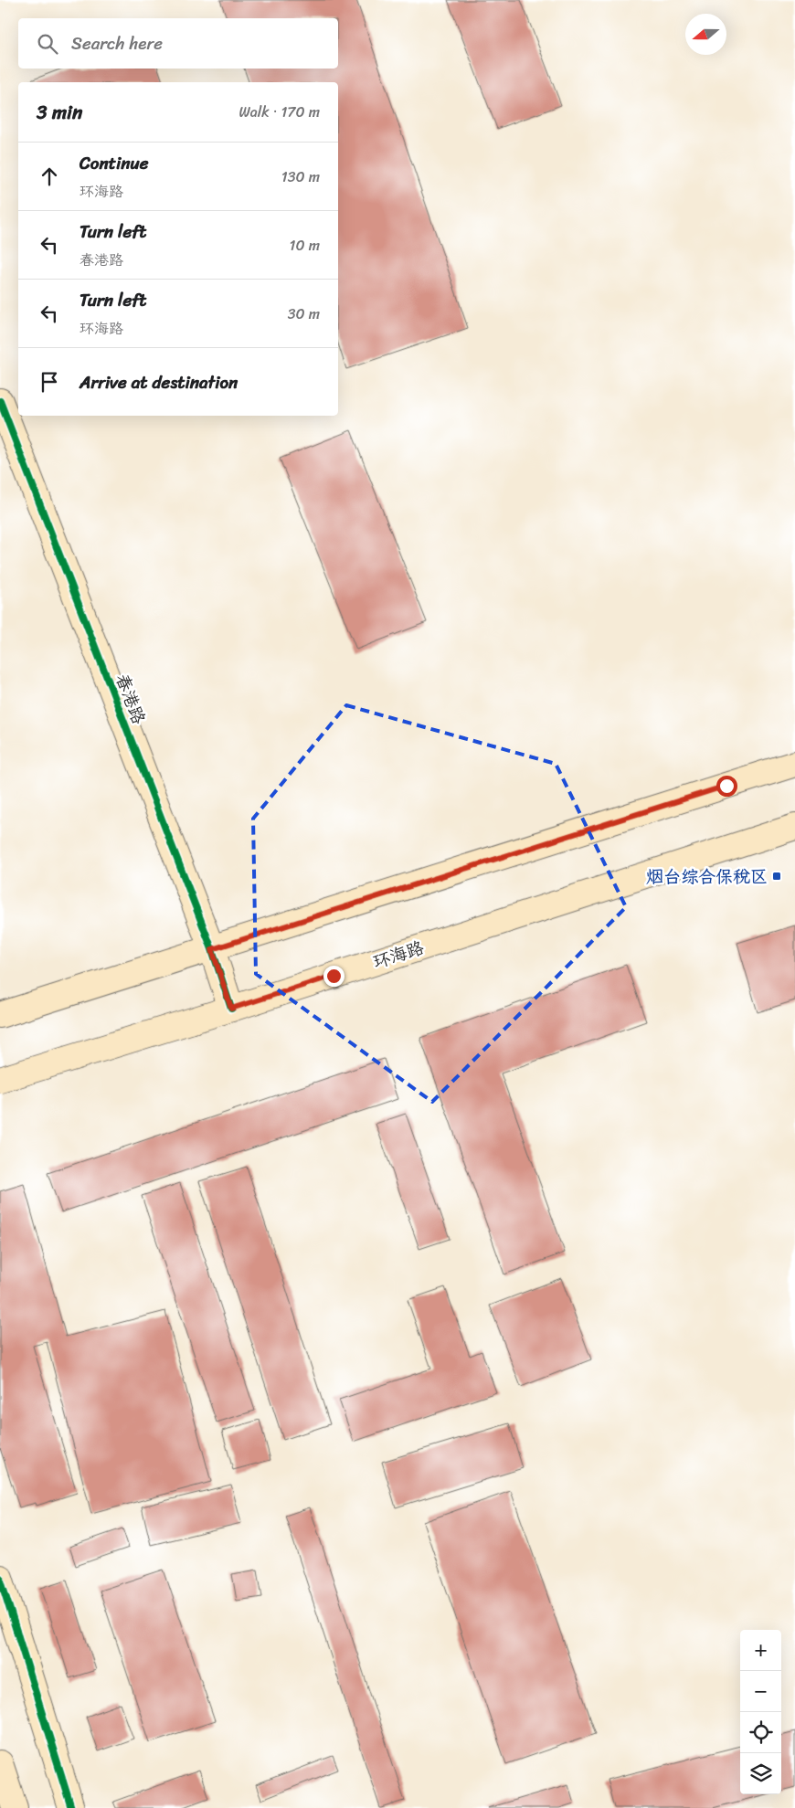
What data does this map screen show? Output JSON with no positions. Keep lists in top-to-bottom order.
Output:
{
  "streets": {
    "main road": ["春港路", "环海路"]
  },
  "crossings": [
    ["春港路", "环海路"]
  ],
  "places": {
    "transit": ["烟台综合保税区"]
  },
  "north": "left",
  "page": {
    "search": "Search here",
    "heading": ["3 min", "Walk · 170 m"],
    "list": [
      ["Continue", "环海路", "130 m"],
      ["Turn left", "春港路", "10 m"],
      ["Turn left", "环海路", "30 m"],
      "Arrive at destination"
    ],
    "map_buttons": ["+", "−"]
  }
}
